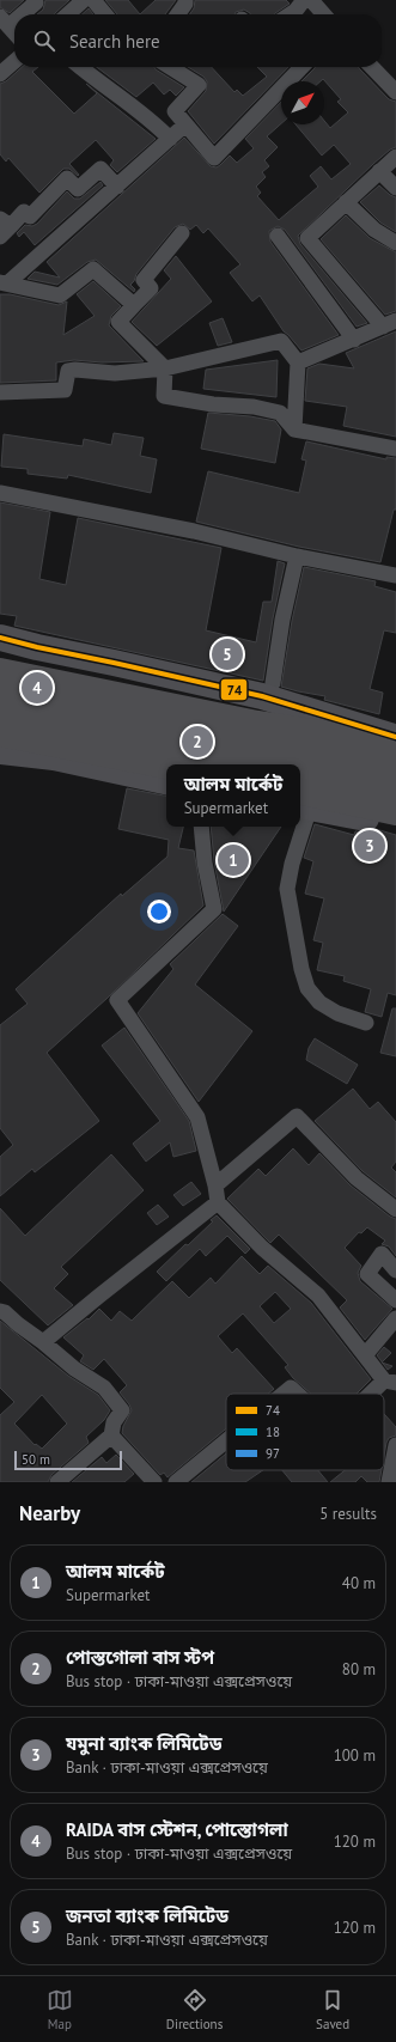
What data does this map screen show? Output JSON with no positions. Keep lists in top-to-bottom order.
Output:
{
  "lines": ["transit line 74"],
  "legend": ["74", "18", "97"],
  "scale_bar": "50 m",
  "north": "top right",
  "page": {
    "search": "Search here",
    "pins": [
      "5",
      "4",
      "2",
      "3",
      "1"
    ],
    "popup": ["আলম মার্কেট", "Supermarket"],
    "scale": "50 m",
    "heading": ["Nearby", "5 results"],
    "list": [
      {
        "mark": "1",
        "name": "আলম মার্কেট",
        "note": "Supermarket",
        "value": "40 m"
      },
      {
        "mark": "2",
        "name": "পোস্তগোলা বাস স্টপ",
        "note": "Bus stop · ঢাকা-মাওয়া এক্সপ্রেসওয়ে",
        "value": "80 m"
      },
      {
        "mark": "3",
        "name": "যমুনা ব্যাংক লিমিটেড",
        "note": "Bank · ঢাকা-মাওয়া এক্সপ্রেসওয়ে",
        "value": "100 m"
      },
      {
        "mark": "4",
        "name": "RAIDA বাস স্টেশন, পোস্তোগলা",
        "note": "Bus stop · ঢাকা-মাওয়া এক্সপ্রেসওয়ে",
        "value": "120 m"
      },
      {
        "mark": "5",
        "name": "জনতা ব্যাংক লিমিটেড",
        "note": "Bank · ঢাকা-মাওয়া এক্সপ্রেসওয়ে",
        "value": "120 m"
      }
    ],
    "nav": ["Map", "Directions", "Saved"]
  }
}
